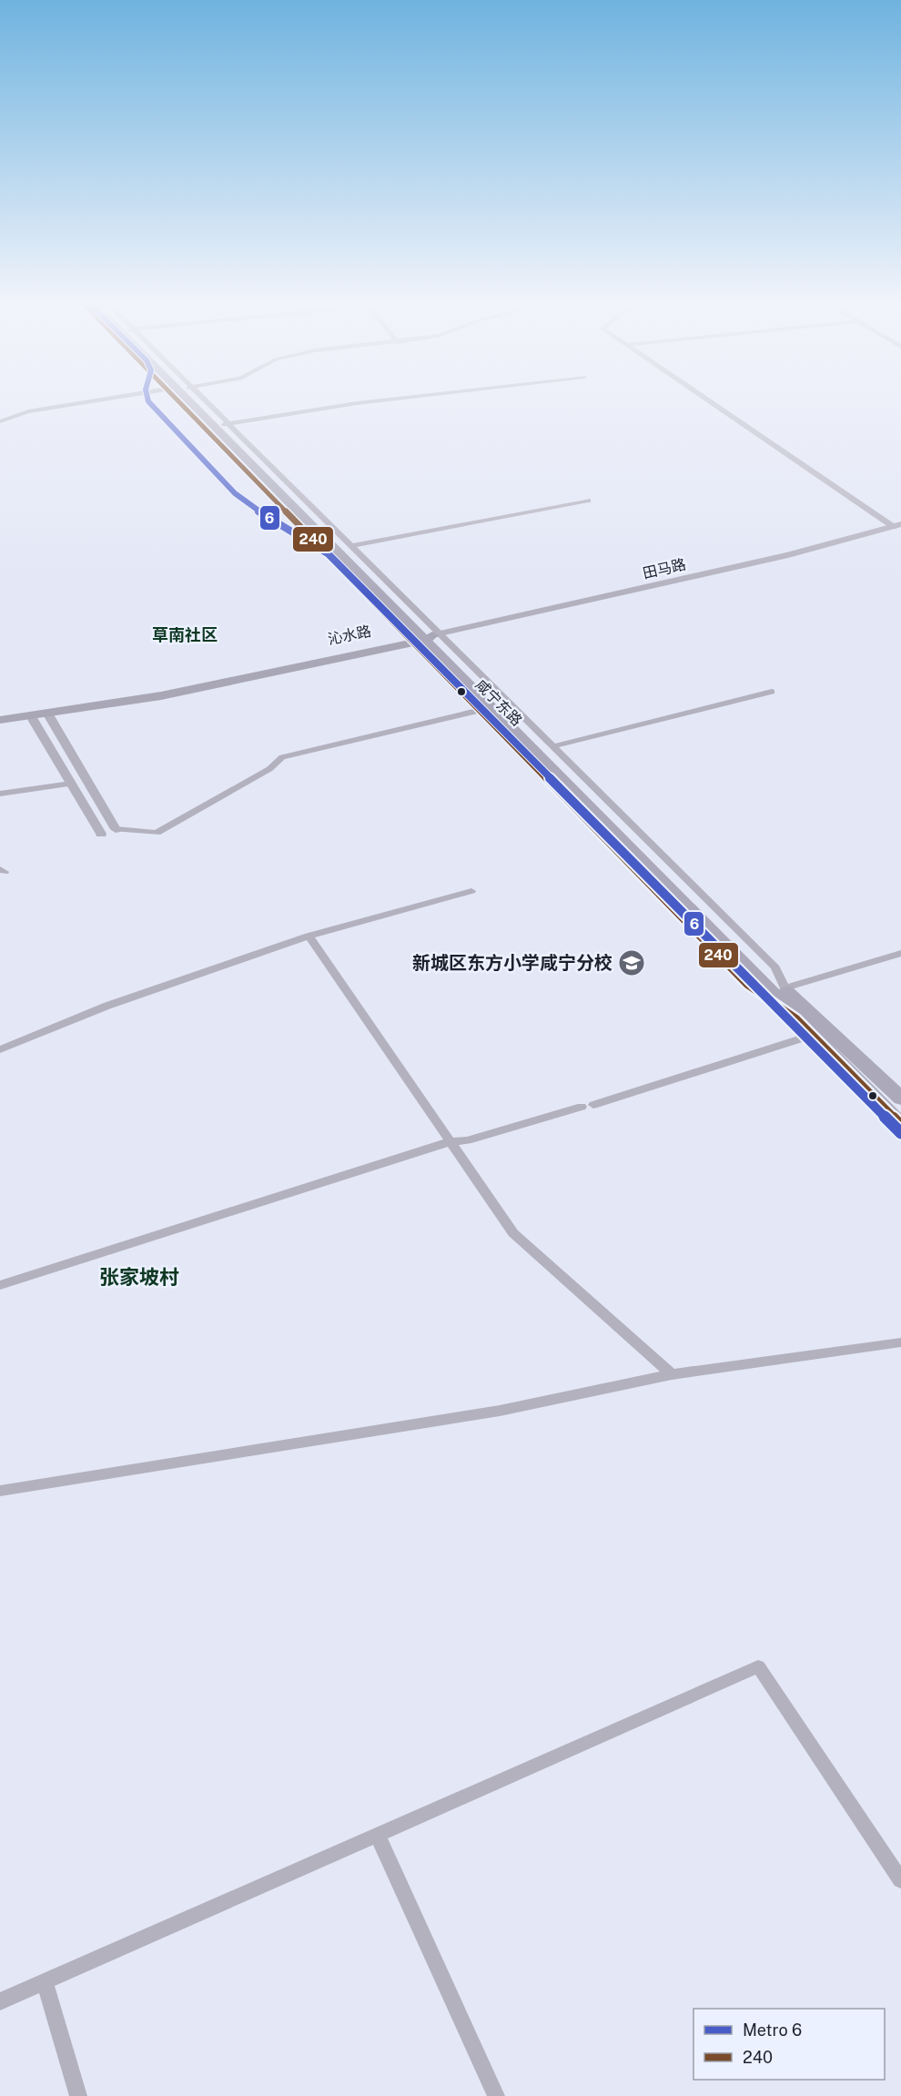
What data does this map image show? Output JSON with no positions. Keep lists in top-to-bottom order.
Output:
{
  "streets": {
    "main road": ["沁水路", "咸宁东路"],
    "street": ["田马路"]
  },
  "crossings": [
    ["田马路", "沁水路"],
    ["田马路", "咸宁东路"],
    ["沁水路", "咸宁东路"]
  ],
  "districts": ["草南社区", "张家坡村"],
  "places": {
    "school or university": ["新城区东方小学咸宁分校"]
  },
  "lines": ["metro line 6", "transit line 240"],
  "legend": ["Metro 6", "240"]
}
